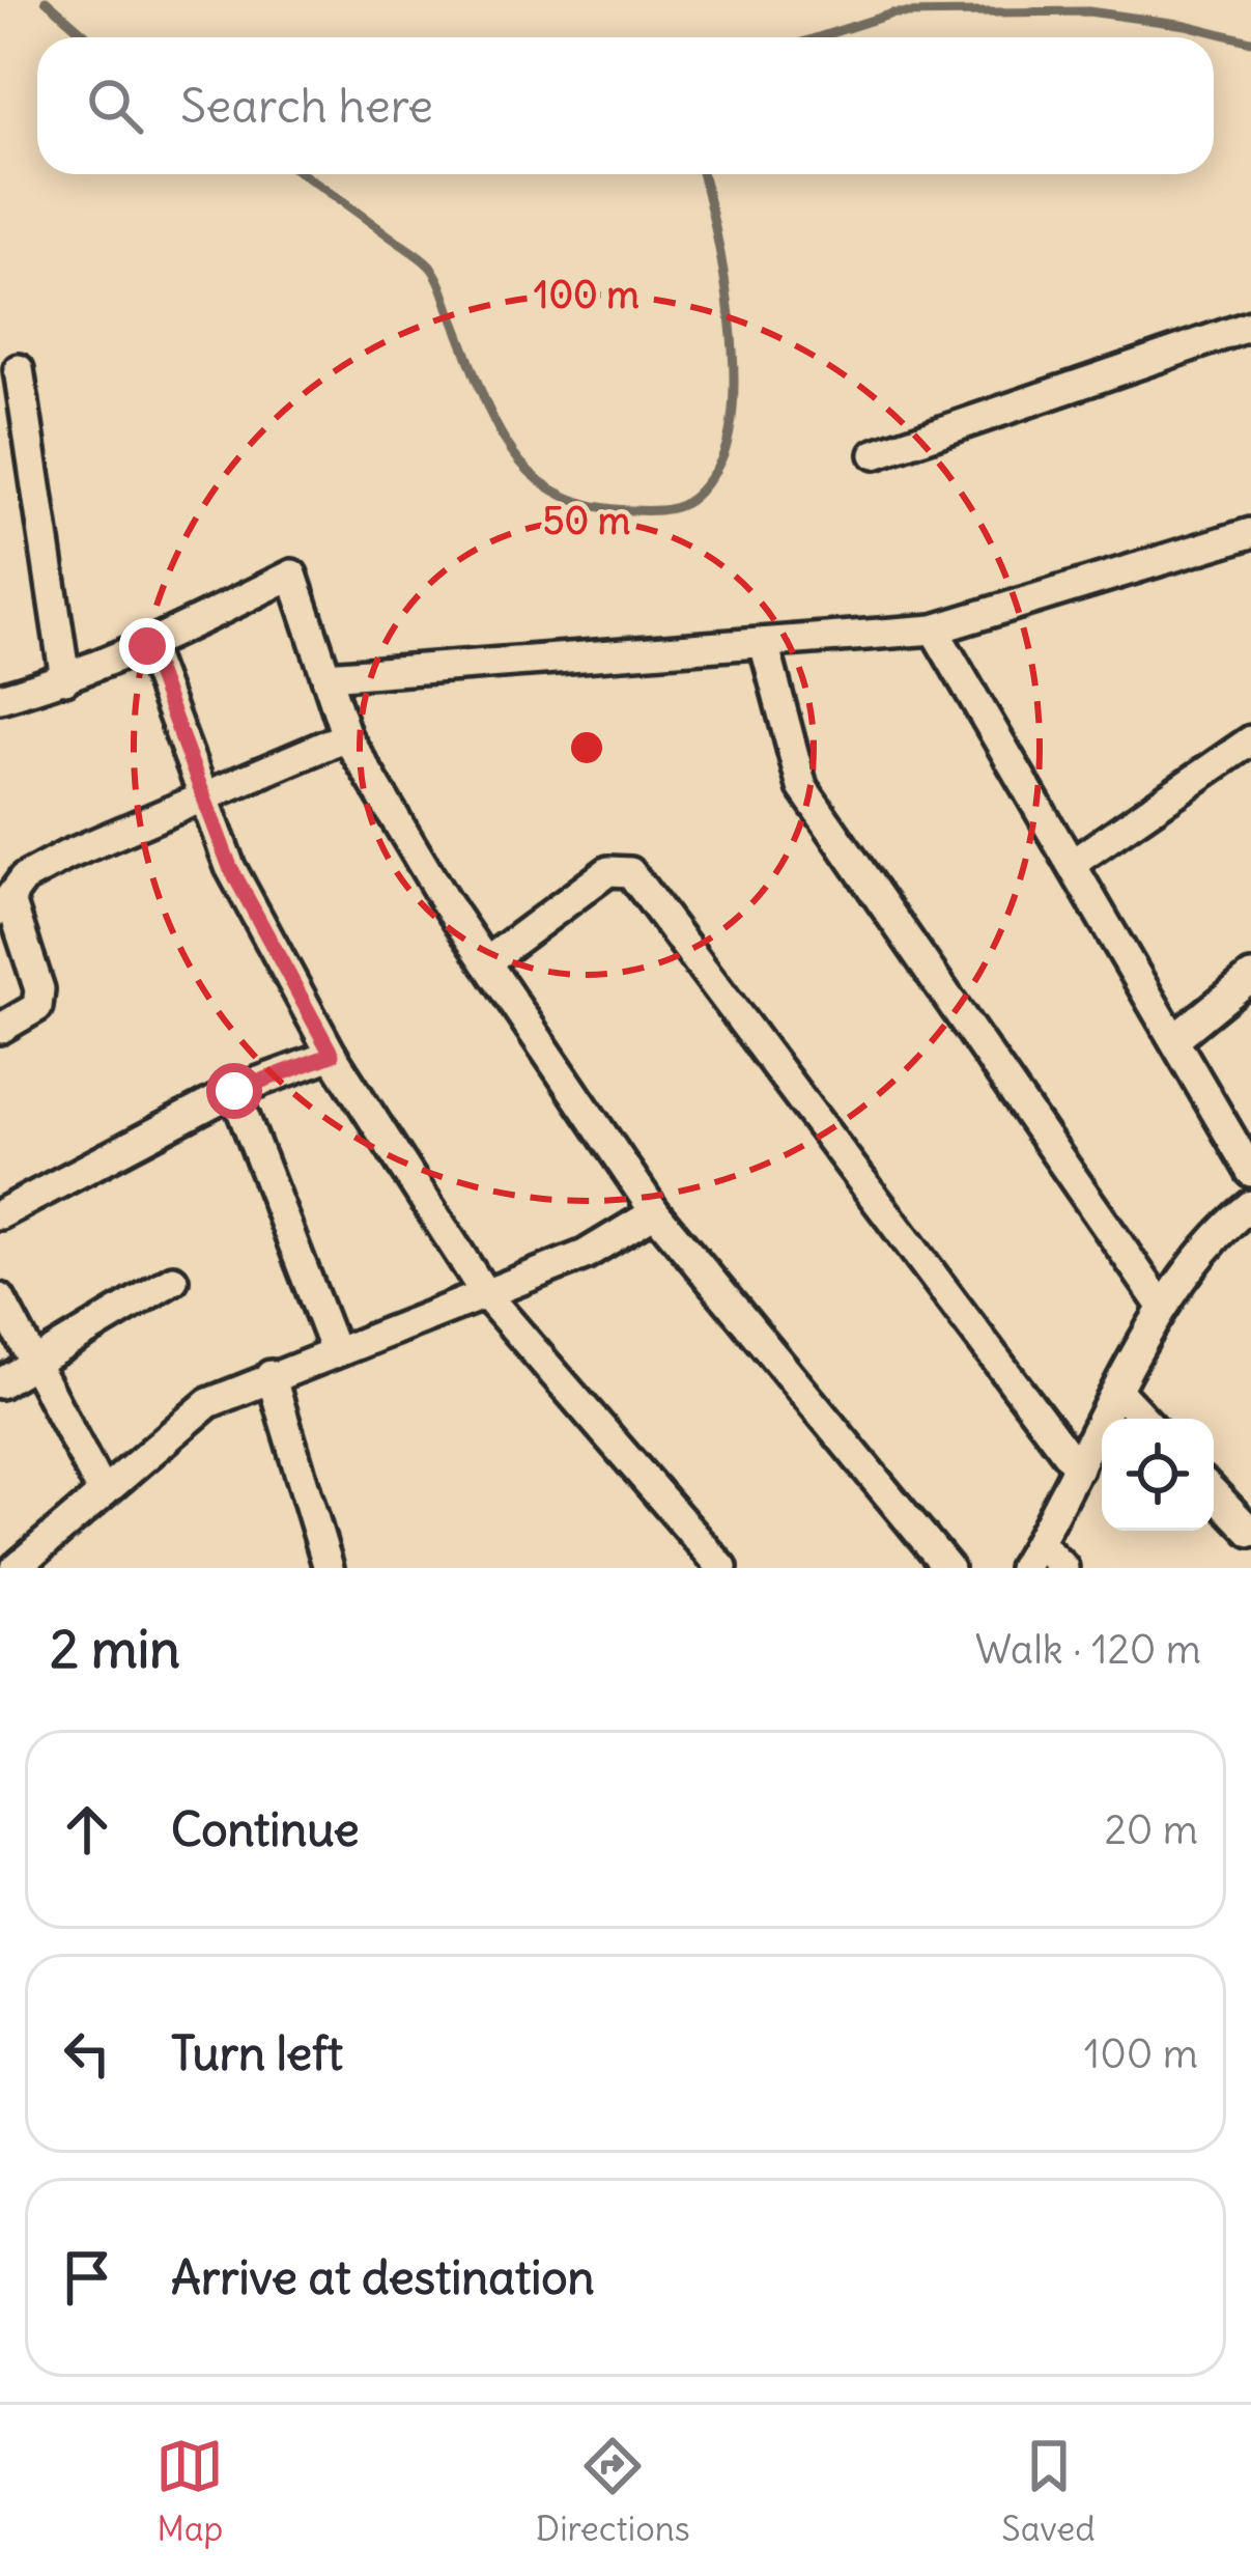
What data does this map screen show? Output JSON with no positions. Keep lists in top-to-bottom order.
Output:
{
  "page": {
    "search": "Search here",
    "heading": ["2 min", "Walk · 120 m"],
    "list": [
      ["Continue", "20 m"],
      ["Turn left", "100 m"],
      "Arrive at destination"
    ],
    "nav": ["Map", "Directions", "Saved"]
  },
  "rings": ["100 m", "50 m"]
}
